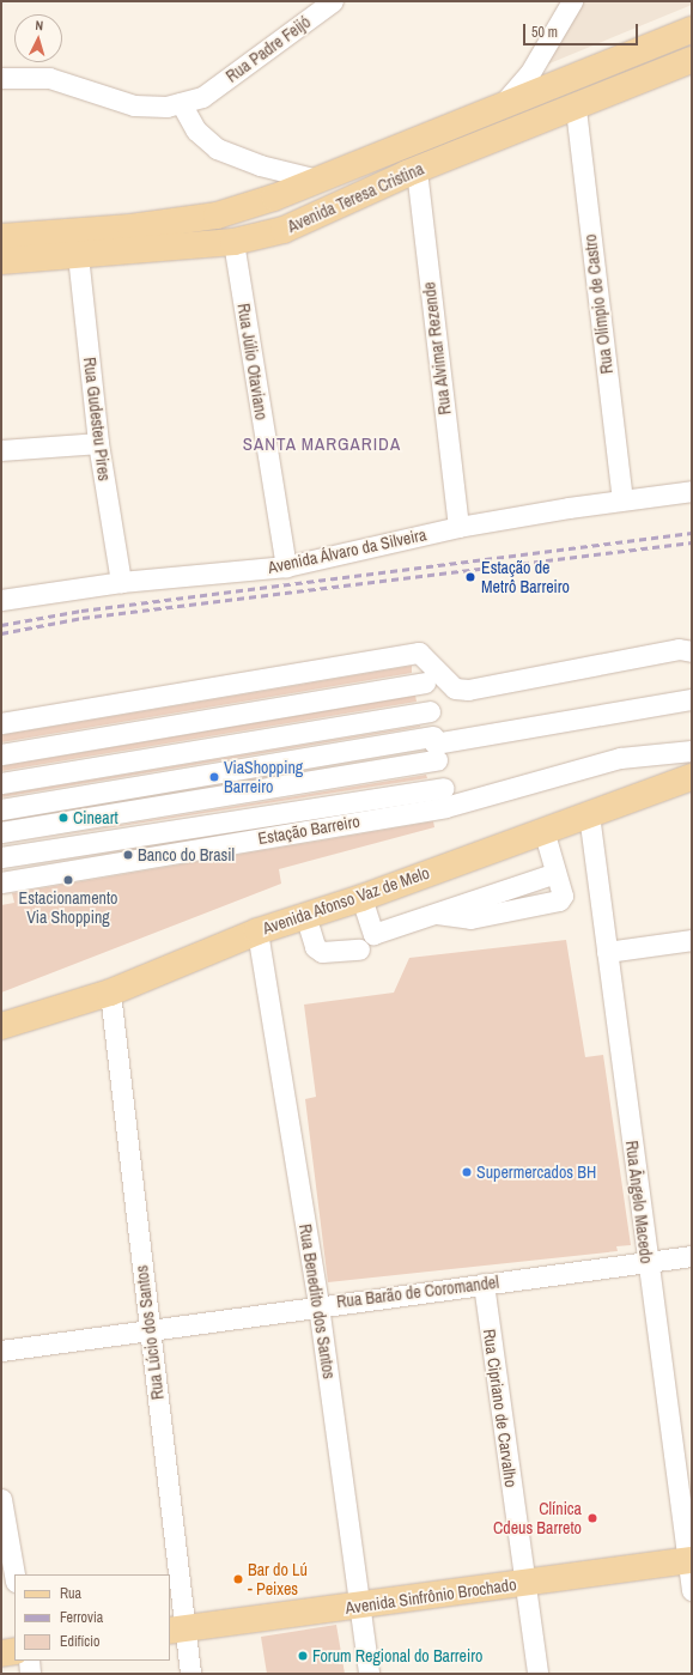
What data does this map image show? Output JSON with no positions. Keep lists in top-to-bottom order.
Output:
{
  "streets": {
    "main road": ["Avenida Teresa Cristina", "Avenida Afonso Vaz de Melo", "Avenida Sinfrônio Brochado"],
    "street": [
      "Rua Padre Feijó",
      "Rua Olímpio de Castro",
      "Rua Alvimar Rezende",
      "Rua Júlio Otaviano",
      "Rua Gudesteu Pires",
      "Avenida Álvaro da Silveira",
      "Estação Barreiro",
      "Rua Ângelo Macedo",
      "Rua Barão de Coromandel",
      "Rua Benedito dos Santos",
      "Rua Lúcio dos Santos",
      "Rua Cipriano de Carvalho"
    ]
  },
  "crossings": [
    ["Avenida Teresa Cristina", "Rua Olímpio de Castro"],
    ["Avenida Teresa Cristina", "Rua Alvimar Rezende"],
    ["Avenida Teresa Cristina", "Rua Júlio Otaviano"],
    ["Avenida Teresa Cristina", "Rua Gudesteu Pires"],
    ["Rua Olímpio de Castro", "Avenida Álvaro da Silveira"],
    ["Rua Alvimar Rezende", "Avenida Álvaro da Silveira"],
    ["Rua Júlio Otaviano", "Avenida Álvaro da Silveira"],
    ["Rua Gudesteu Pires", "Avenida Álvaro da Silveira"],
    ["Avenida Afonso Vaz de Melo", "Rua Ângelo Macedo"],
    ["Avenida Afonso Vaz de Melo", "Rua Benedito dos Santos"],
    ["Avenida Afonso Vaz de Melo", "Rua Lúcio dos Santos"],
    ["Rua Ângelo Macedo", "Rua Barão de Coromandel"],
    ["Rua Ângelo Macedo", "Avenida Sinfrônio Brochado"],
    ["Rua Barão de Coromandel", "Rua Benedito dos Santos"],
    ["Rua Barão de Coromandel", "Rua Lúcio dos Santos"],
    ["Rua Barão de Coromandel", "Rua Cipriano de Carvalho"],
    ["Rua Benedito dos Santos", "Avenida Sinfrônio Brochado"],
    ["Rua Lúcio dos Santos", "Avenida Sinfrônio Brochado"],
    ["Rua Cipriano de Carvalho", "Avenida Sinfrônio Brochado"]
  ],
  "districts": ["SANTA MARGARIDA"],
  "places": [
    "Estação de Metrô Barreiro",
    "ViaShopping Barreiro",
    "Cineart",
    "Banco do Brasil",
    "Estacionamento Via Shopping",
    "Supermercados BH",
    "Clínica Cdeus Barreto",
    "Bar do Lú - Peixes",
    "Forum Regional do Barreiro"
  ],
  "legend": ["Rua", "Ferrovia", "Edifício"],
  "scale_bar": "50 m",
  "north": "top"
}
